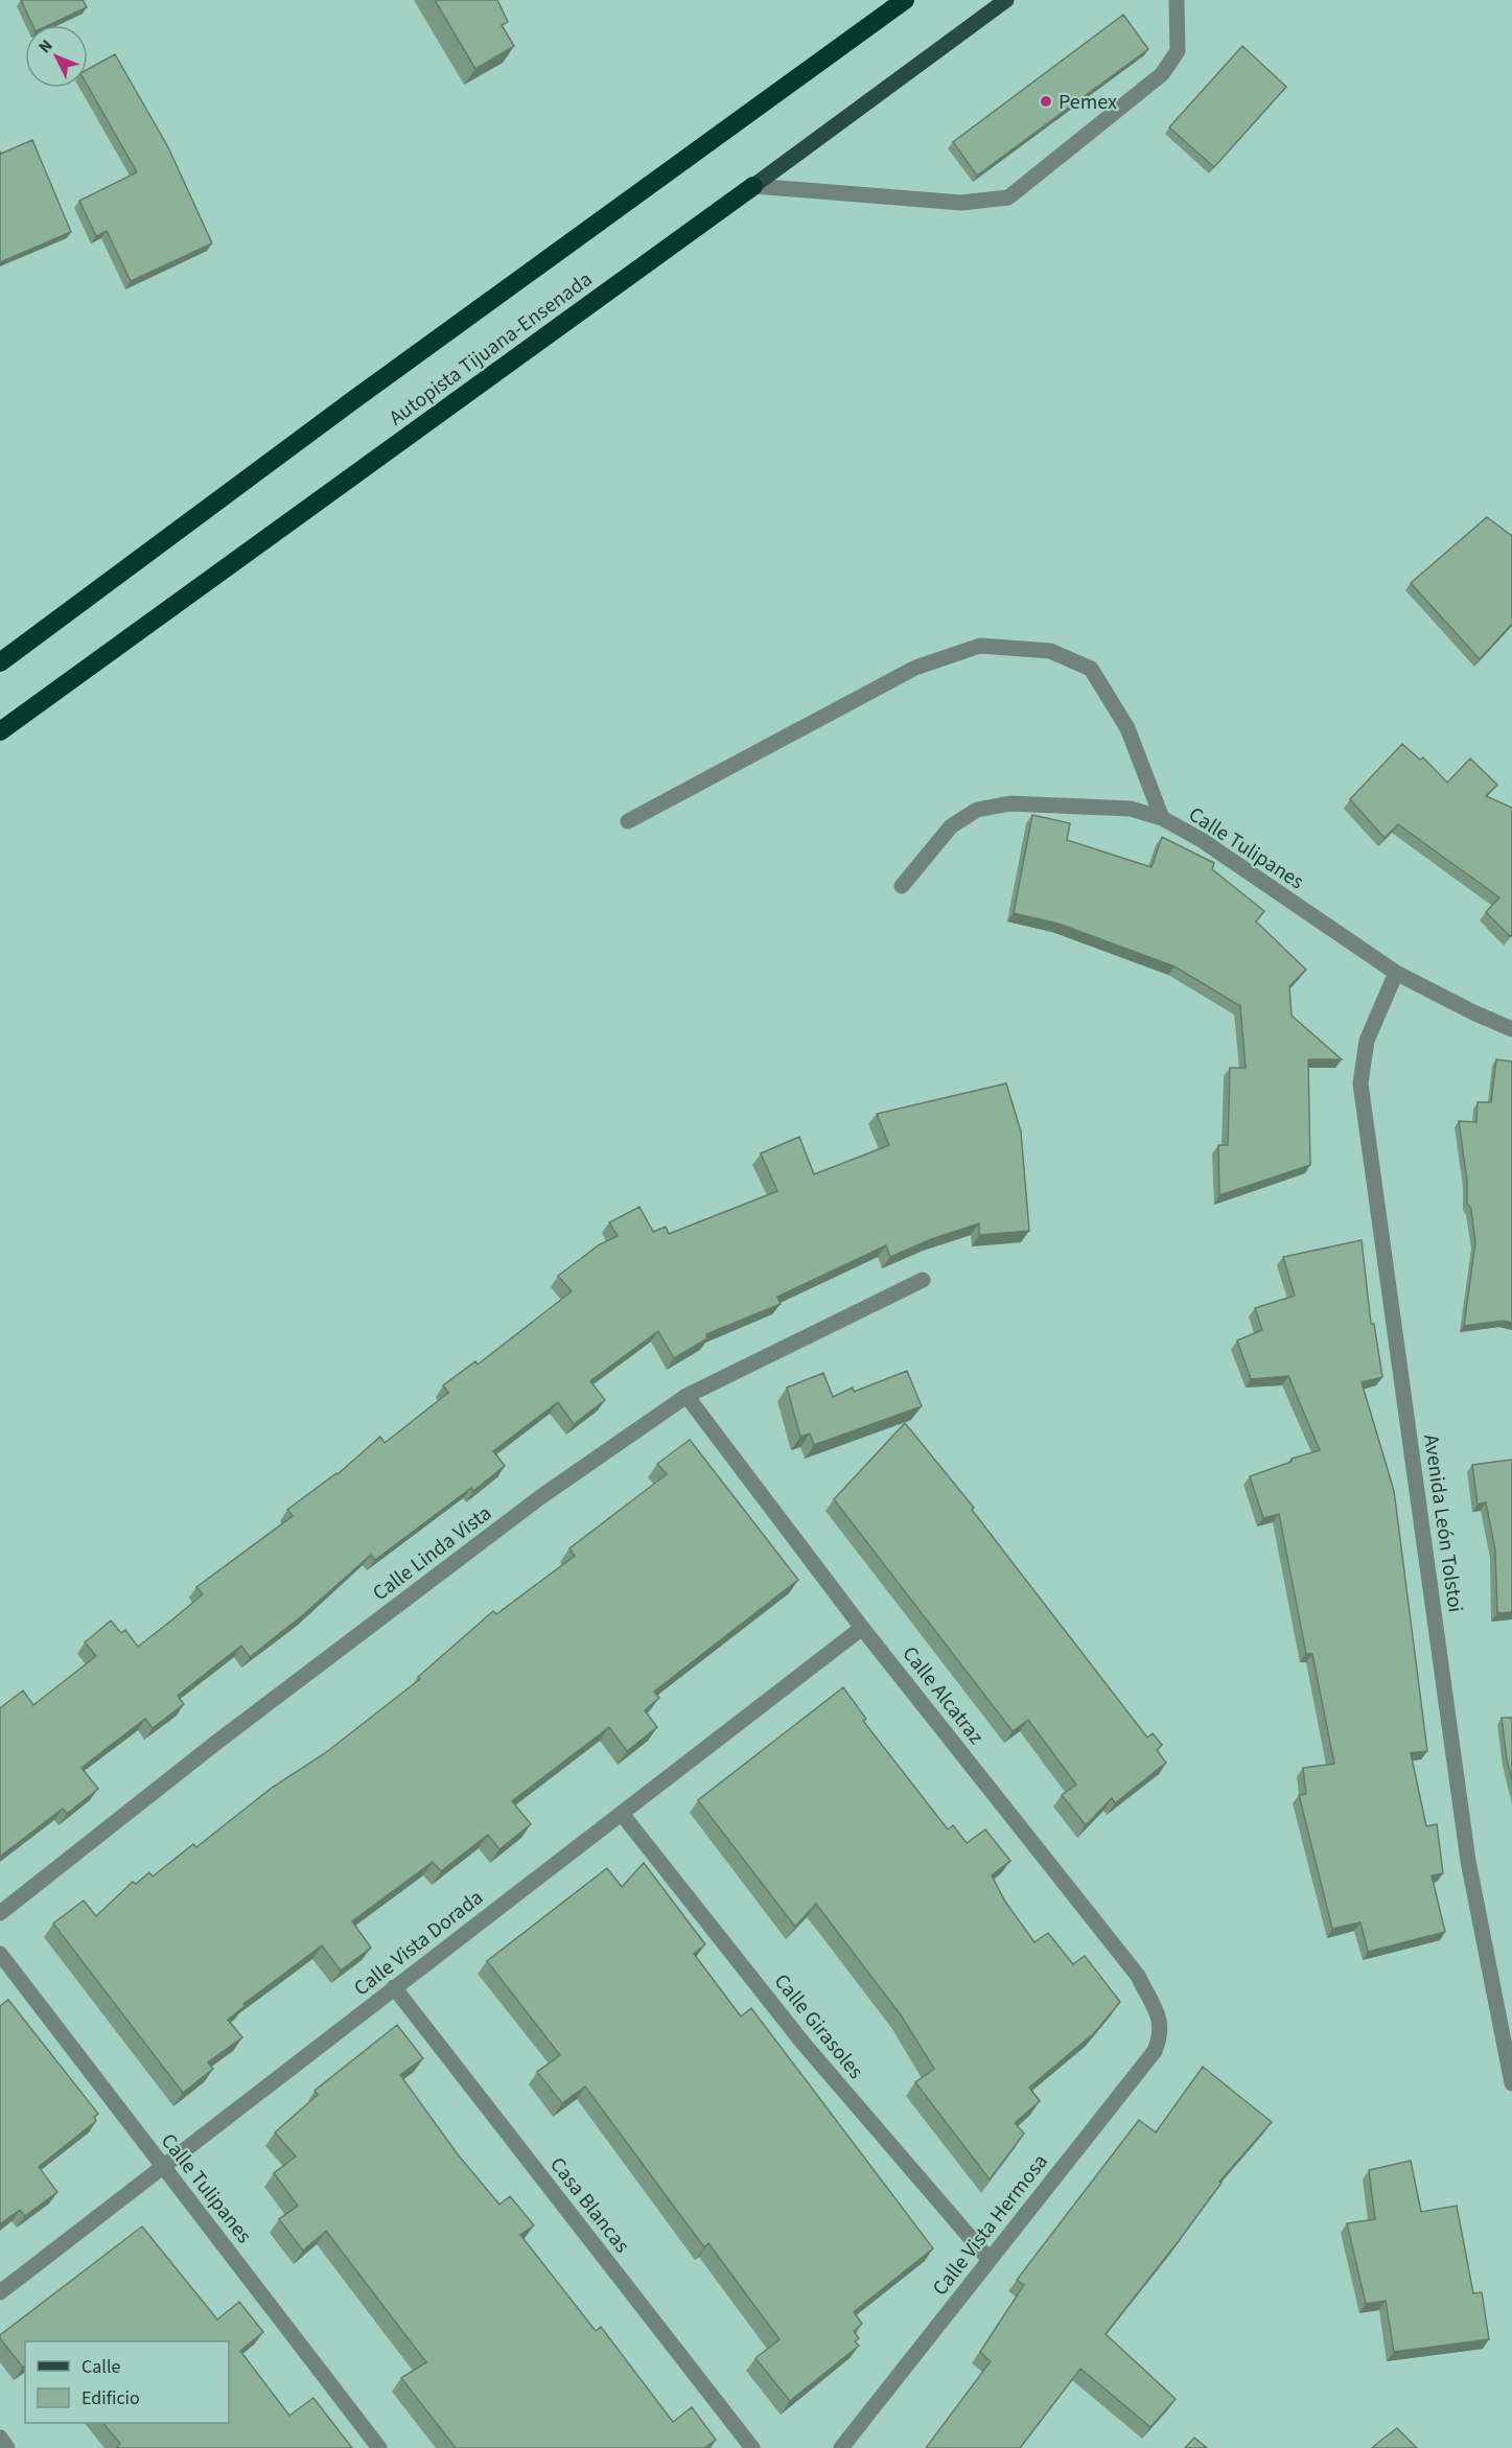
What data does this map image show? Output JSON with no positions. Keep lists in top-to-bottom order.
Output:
{
  "streets": {
    "highway": ["Autopista Tijuana-Ensenada"],
    "street": [
      "Calle Tulipanes",
      "Avenida León Tolstoi",
      "Calle Linda Vista",
      "Calle Alcatraz",
      "Calle Vista Dorada",
      "Calle Girasoles",
      "Casa Blancas",
      "Calle Vista Hermosa"
    ]
  },
  "crossings": [
    ["Calle Tulipanes", "Avenida León Tolstoi"],
    ["Calle Tulipanes", "Calle Vista Dorada"],
    ["Calle Linda Vista", "Calle Alcatraz"],
    ["Calle Alcatraz", "Calle Vista Dorada"],
    ["Calle Alcatraz", "Calle Vista Hermosa"],
    ["Calle Vista Dorada", "Calle Girasoles"],
    ["Calle Vista Dorada", "Casa Blancas"],
    ["Calle Girasoles", "Calle Vista Hermosa"]
  ],
  "places": ["Pemex"],
  "legend": ["Calle", "Edificio"],
  "north": "top left"
}
